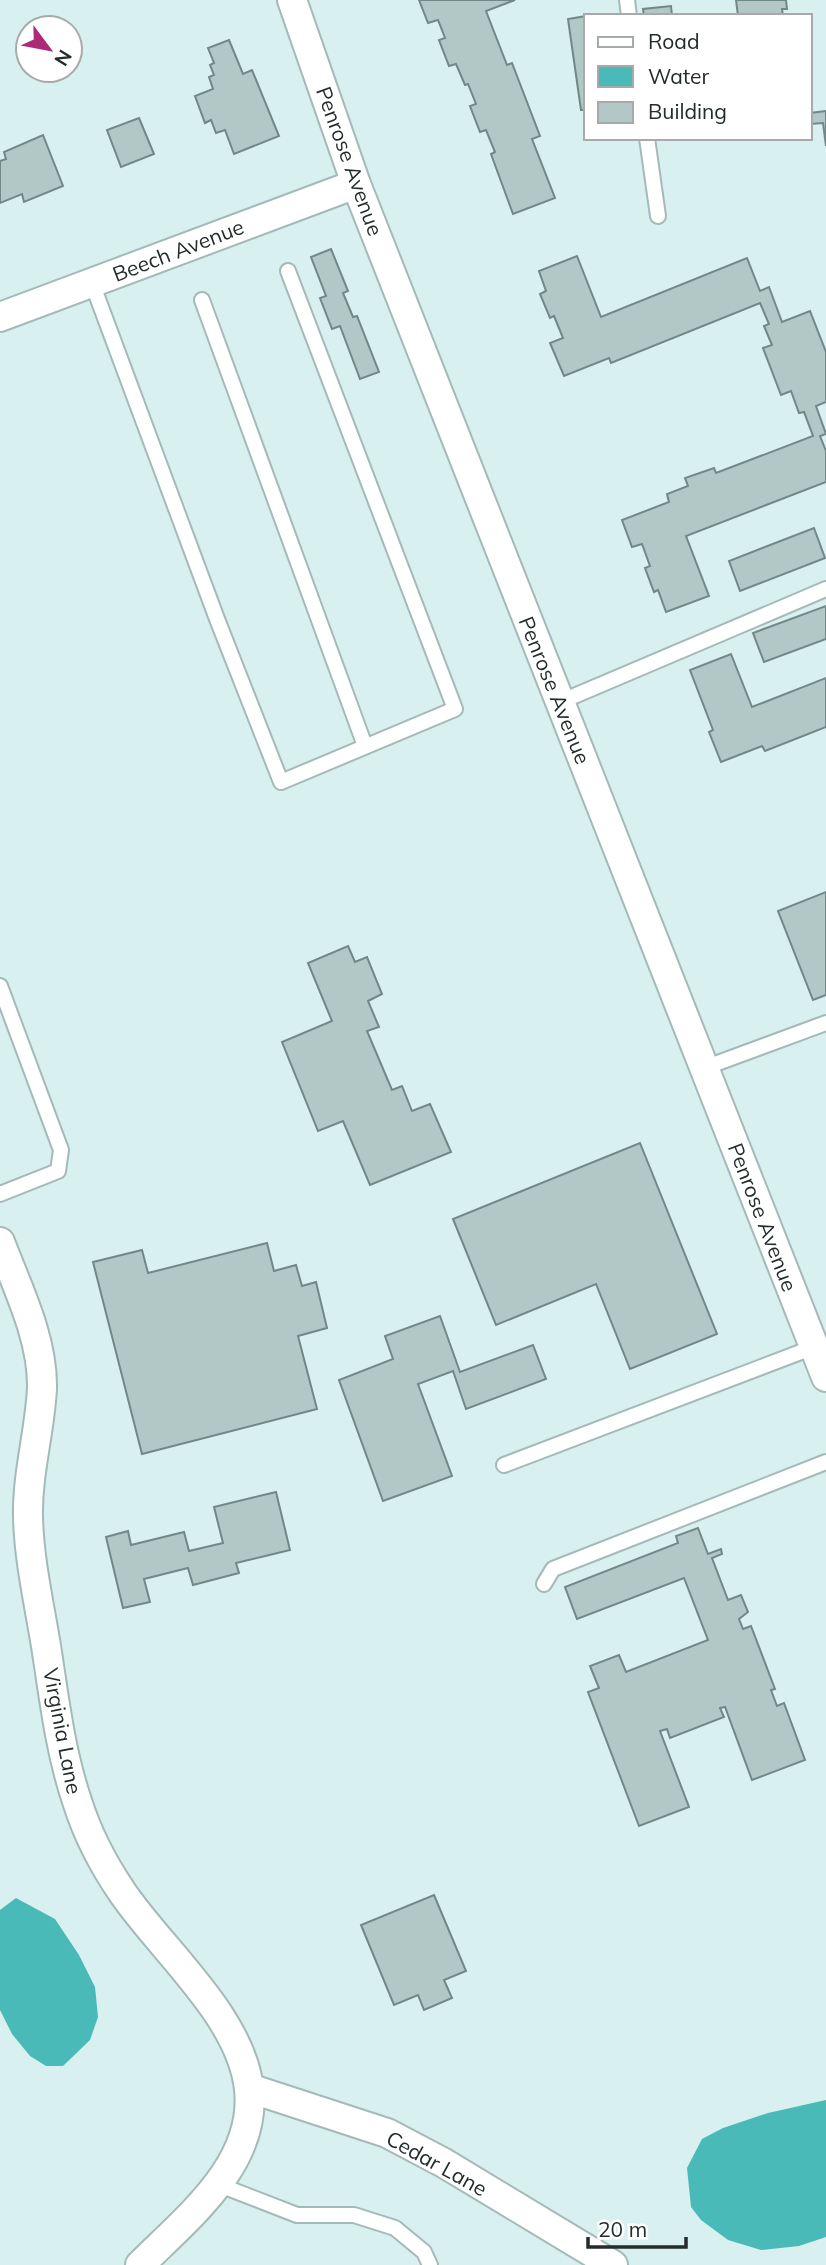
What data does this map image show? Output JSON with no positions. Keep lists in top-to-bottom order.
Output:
{
  "streets": {
    "street": [
      "Penrose Avenue",
      "Beech Avenue",
      "Virginia Lane",
      "Cedar Lane"
    ]
  },
  "crossings": [
    ["Penrose Avenue", "Beech Avenue"],
    ["Virginia Lane", "Cedar Lane"]
  ],
  "legend": ["Road", "Water", "Building"],
  "scale_bar": "20 m",
  "north": "bottom right"
}
